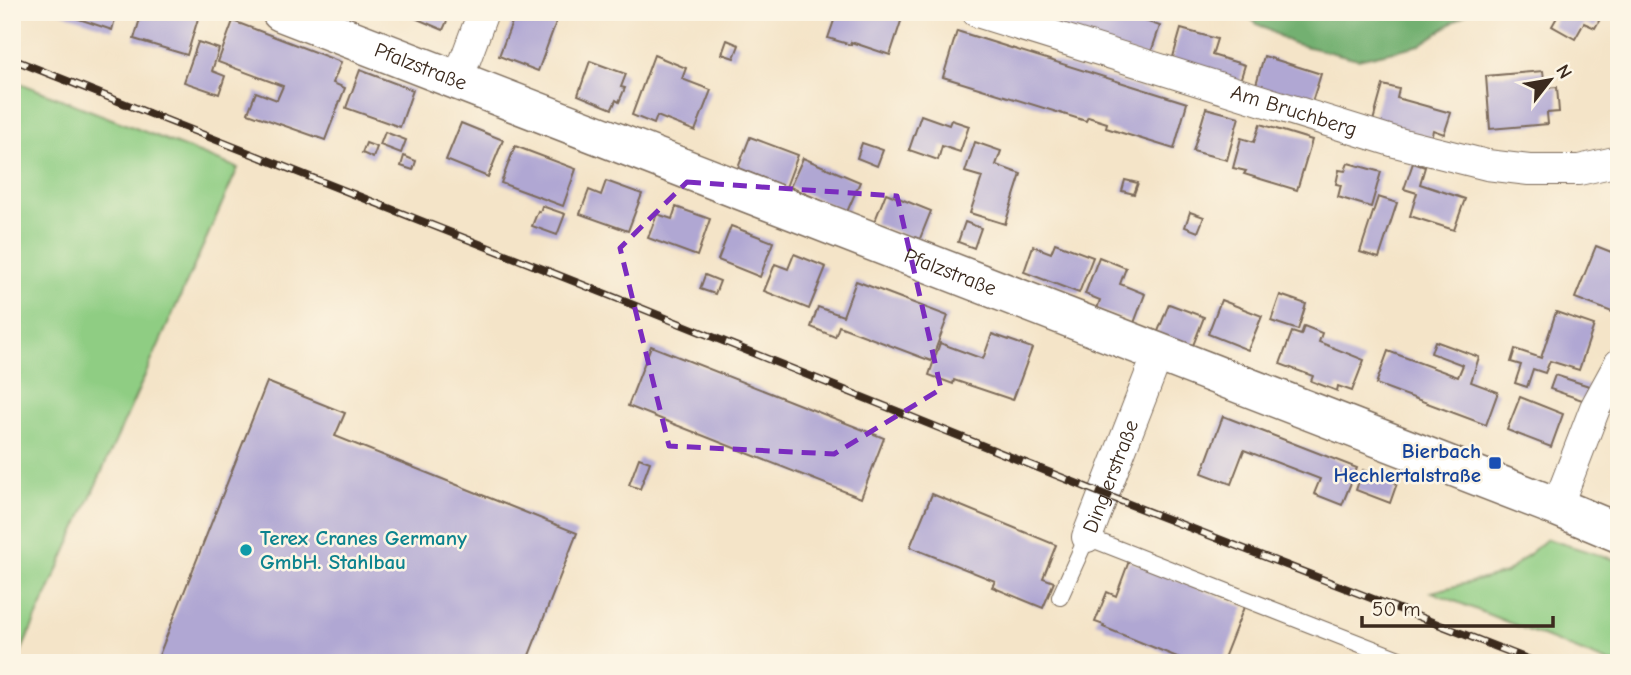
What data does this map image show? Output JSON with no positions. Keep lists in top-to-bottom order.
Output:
{
  "streets": {
    "main road": ["Pfalzstraße"],
    "street": ["Am Bruchberg", "Dinglerstraße"]
  },
  "crossings": [
    ["Pfalzstraße", "Dinglerstraße"]
  ],
  "places": {
    "transit": ["Bierbach Hechlertalstraße"],
    "other": ["Terex Cranes Germany GmbH. Stahlbau"]
  },
  "scale_bar": "50 m",
  "north": "top right"
}
